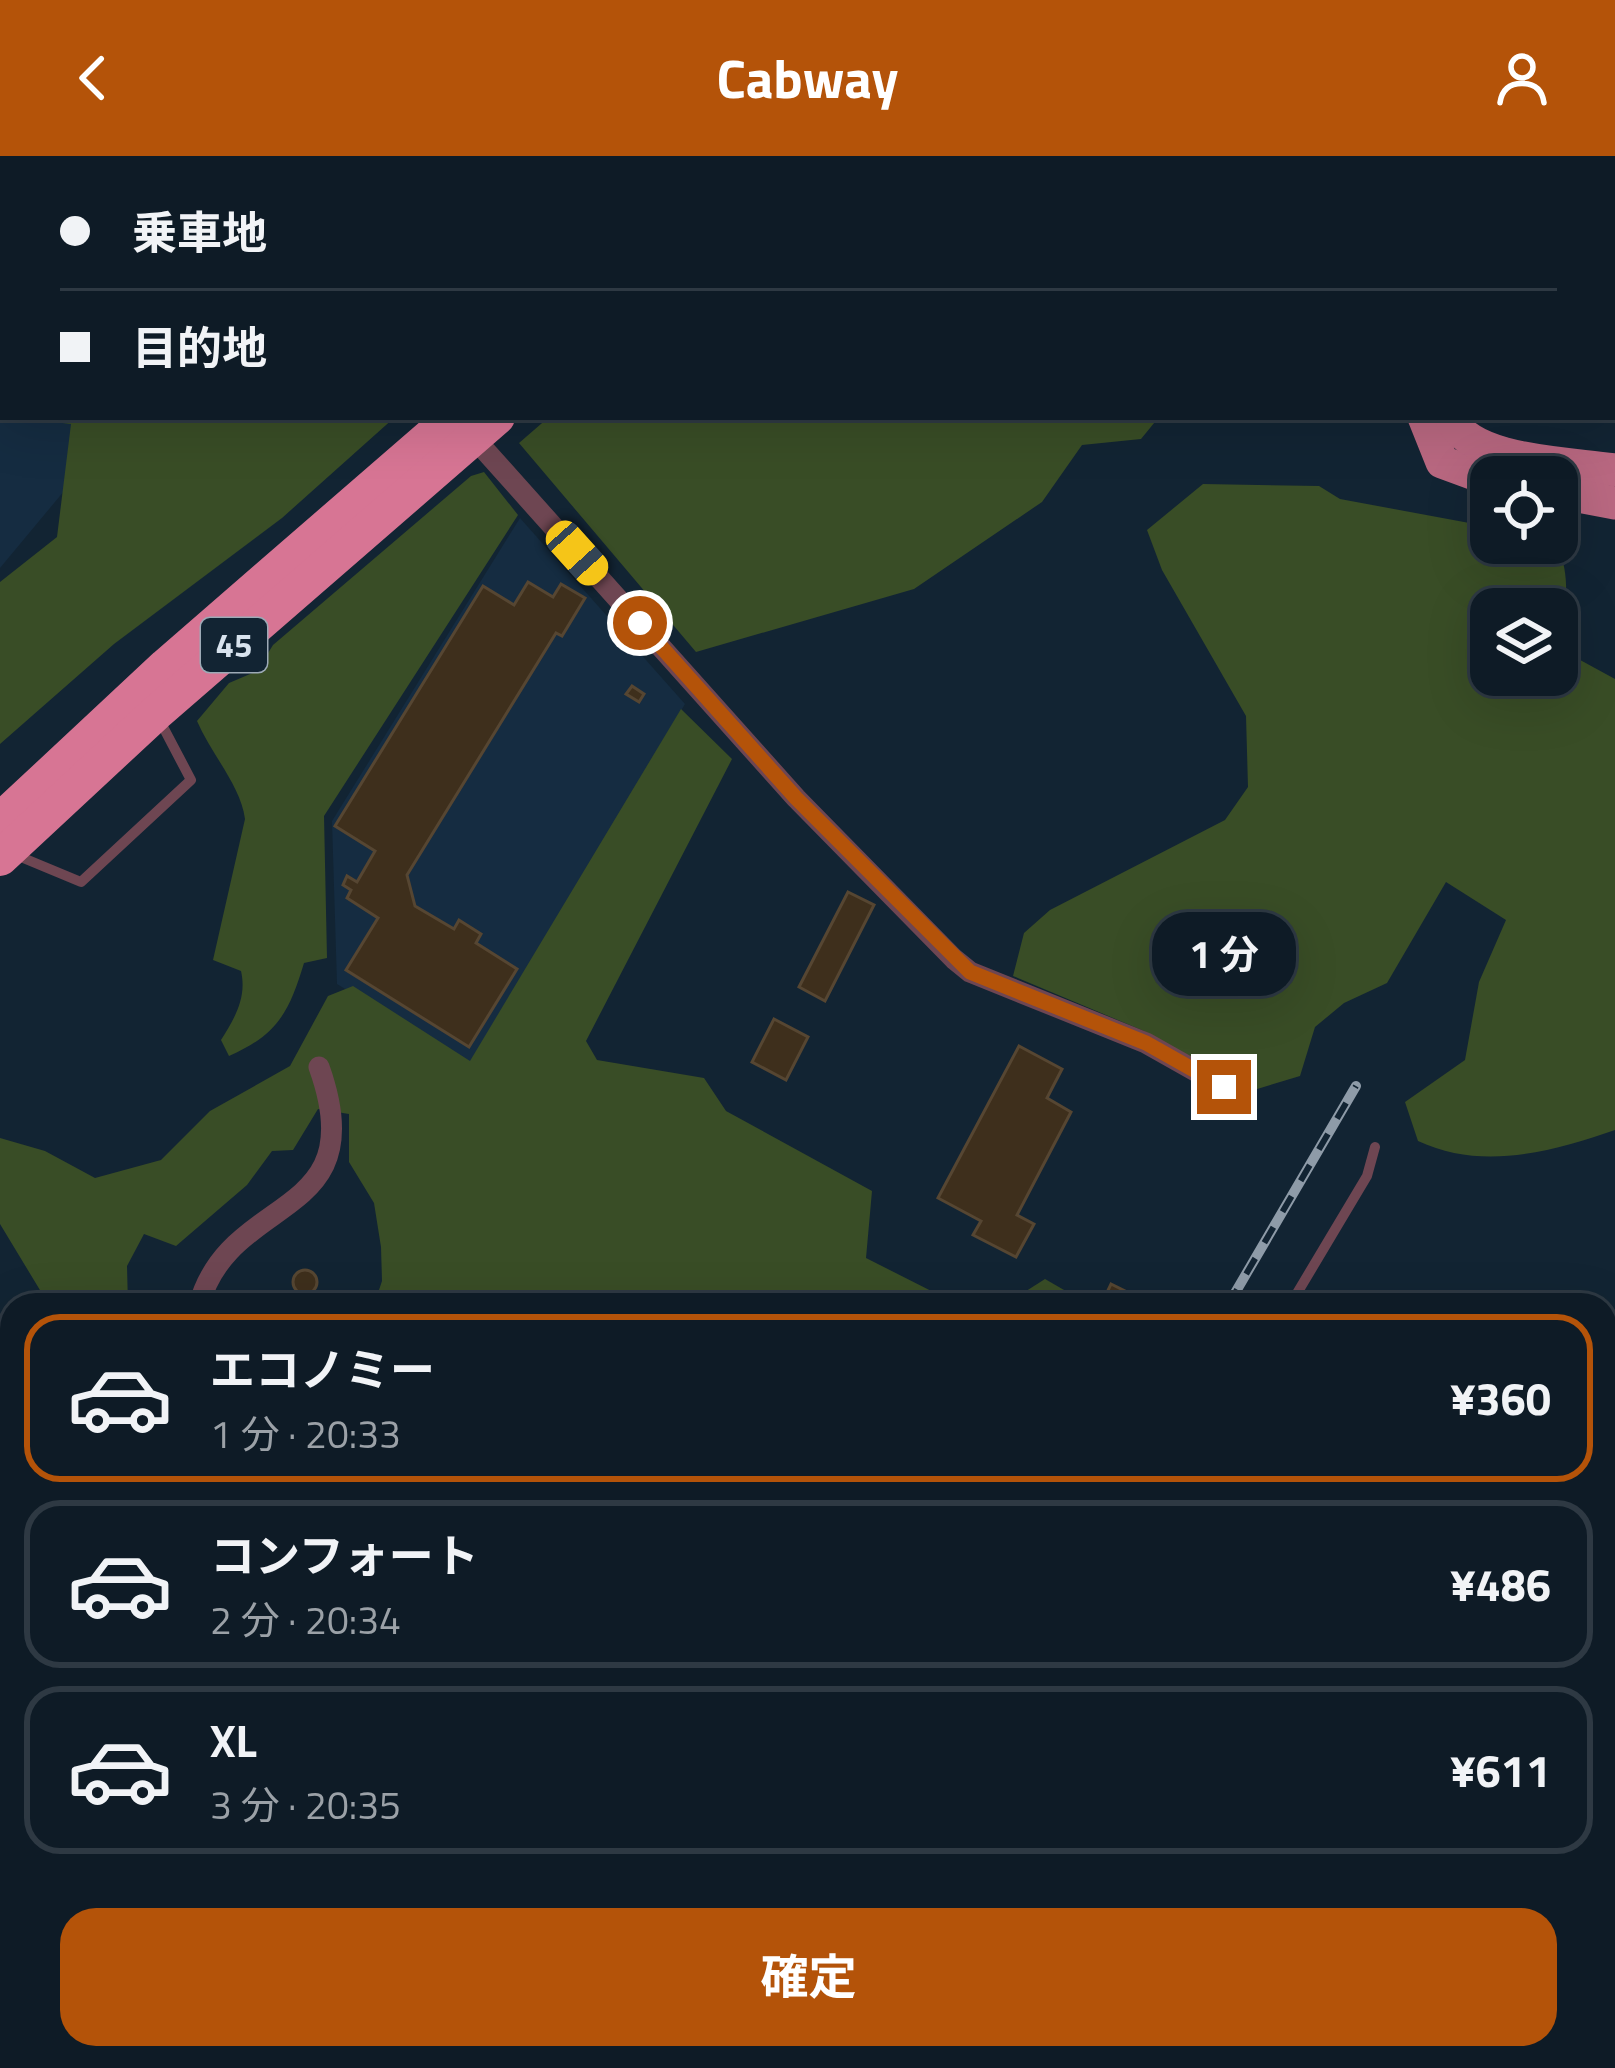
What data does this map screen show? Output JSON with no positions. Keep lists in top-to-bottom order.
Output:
{
  "streets": {
    "highway": ["45"]
  },
  "page": {
    "header": "Cabway",
    "banner": ["乗車地", "目的地"],
    "bubble": "1 分",
    "list": [
      {
        "name": "エコノミー",
        "note": "1 分 · 20:33",
        "value": "¥360"
      },
      {
        "name": "コンフォート",
        "note": "2 分 · 20:34",
        "value": "¥486"
      },
      {
        "name": "XL",
        "note": "3 分 · 20:35",
        "value": "¥611"
      }
    ],
    "buttons": "確定"
  }
}
